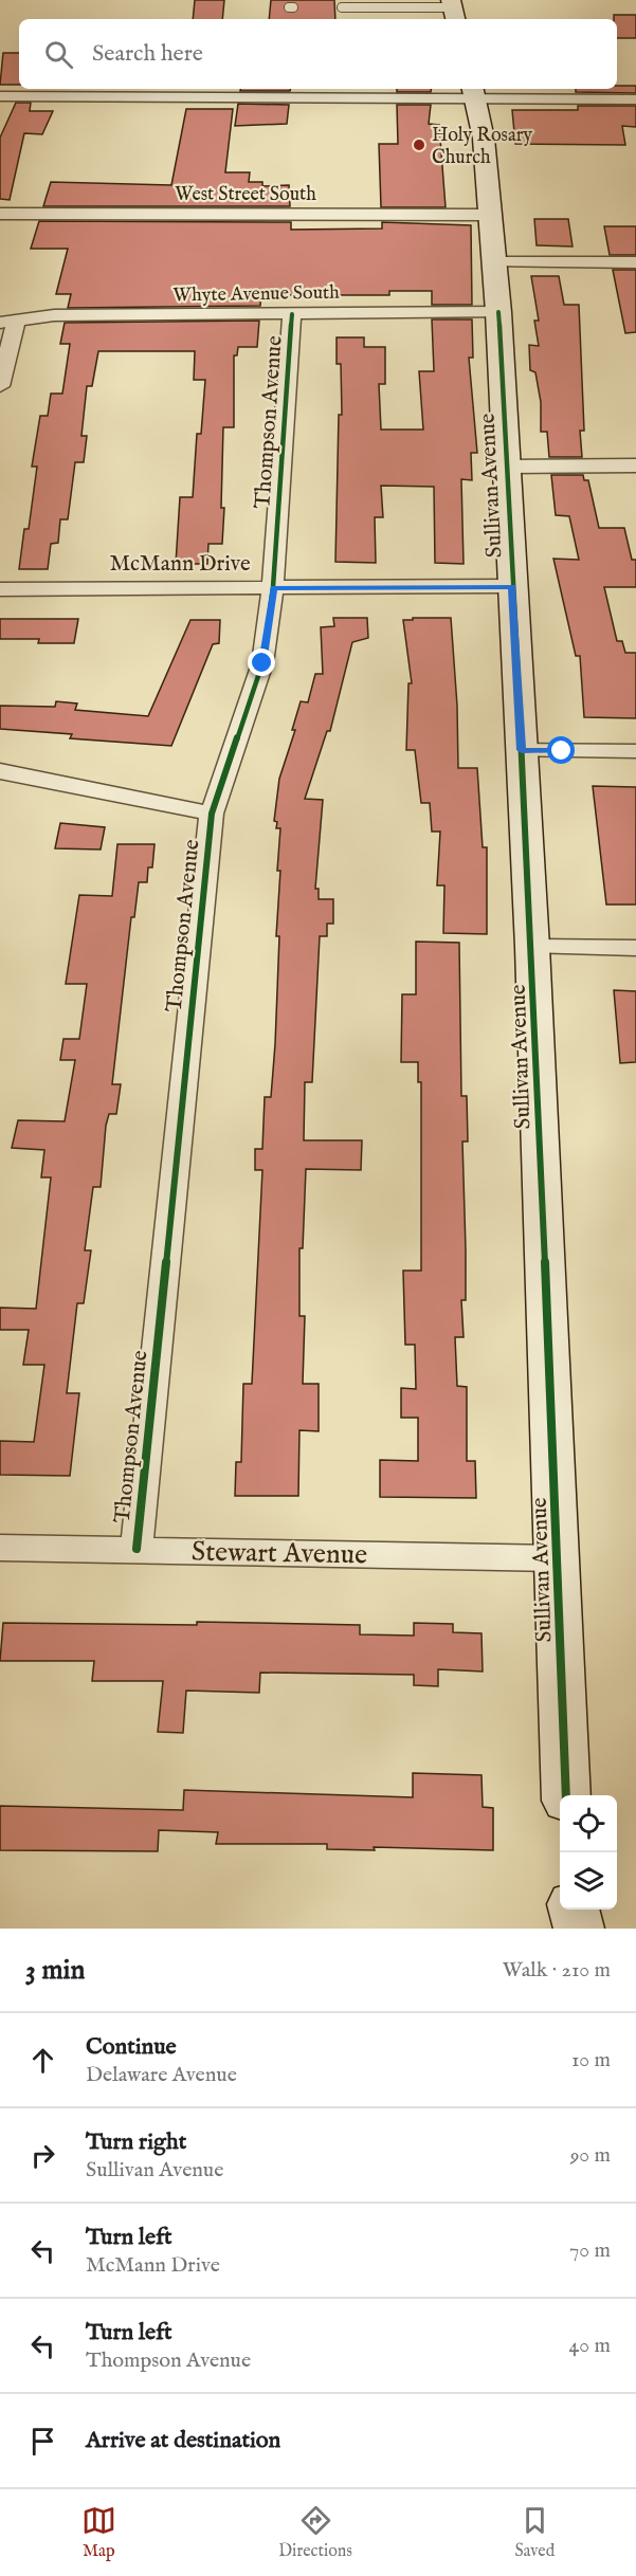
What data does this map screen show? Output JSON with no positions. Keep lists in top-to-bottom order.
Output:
{
  "streets": {
    "street": [
      "West Street South",
      "Whyte Avenue South",
      "Thompson Avenue",
      "Sullivan Avenue",
      "McMann Drive",
      "Stewart Avenue"
    ]
  },
  "crossings": [
    ["West Street South", "Sullivan Avenue"],
    ["Whyte Avenue South", "Thompson Avenue"],
    ["Whyte Avenue South", "Sullivan Avenue"],
    ["Thompson Avenue", "McMann Drive"],
    ["Thompson Avenue", "Stewart Avenue"],
    ["Sullivan Avenue", "McMann Drive"],
    ["Sullivan Avenue", "Stewart Avenue"]
  ],
  "places": ["Holy Rosary Church"],
  "page": {
    "search": "Search here",
    "heading": ["3 min", "Walk · 210 m"],
    "list": [
      ["Continue", "Delaware Avenue", "10 m"],
      ["Turn right", "Sullivan Avenue", "90 m"],
      ["Turn left", "McMann Drive", "70 m"],
      ["Turn left", "Thompson Avenue", "40 m"],
      "Arrive at destination"
    ],
    "nav": ["Map", "Directions", "Saved"]
  }
}
